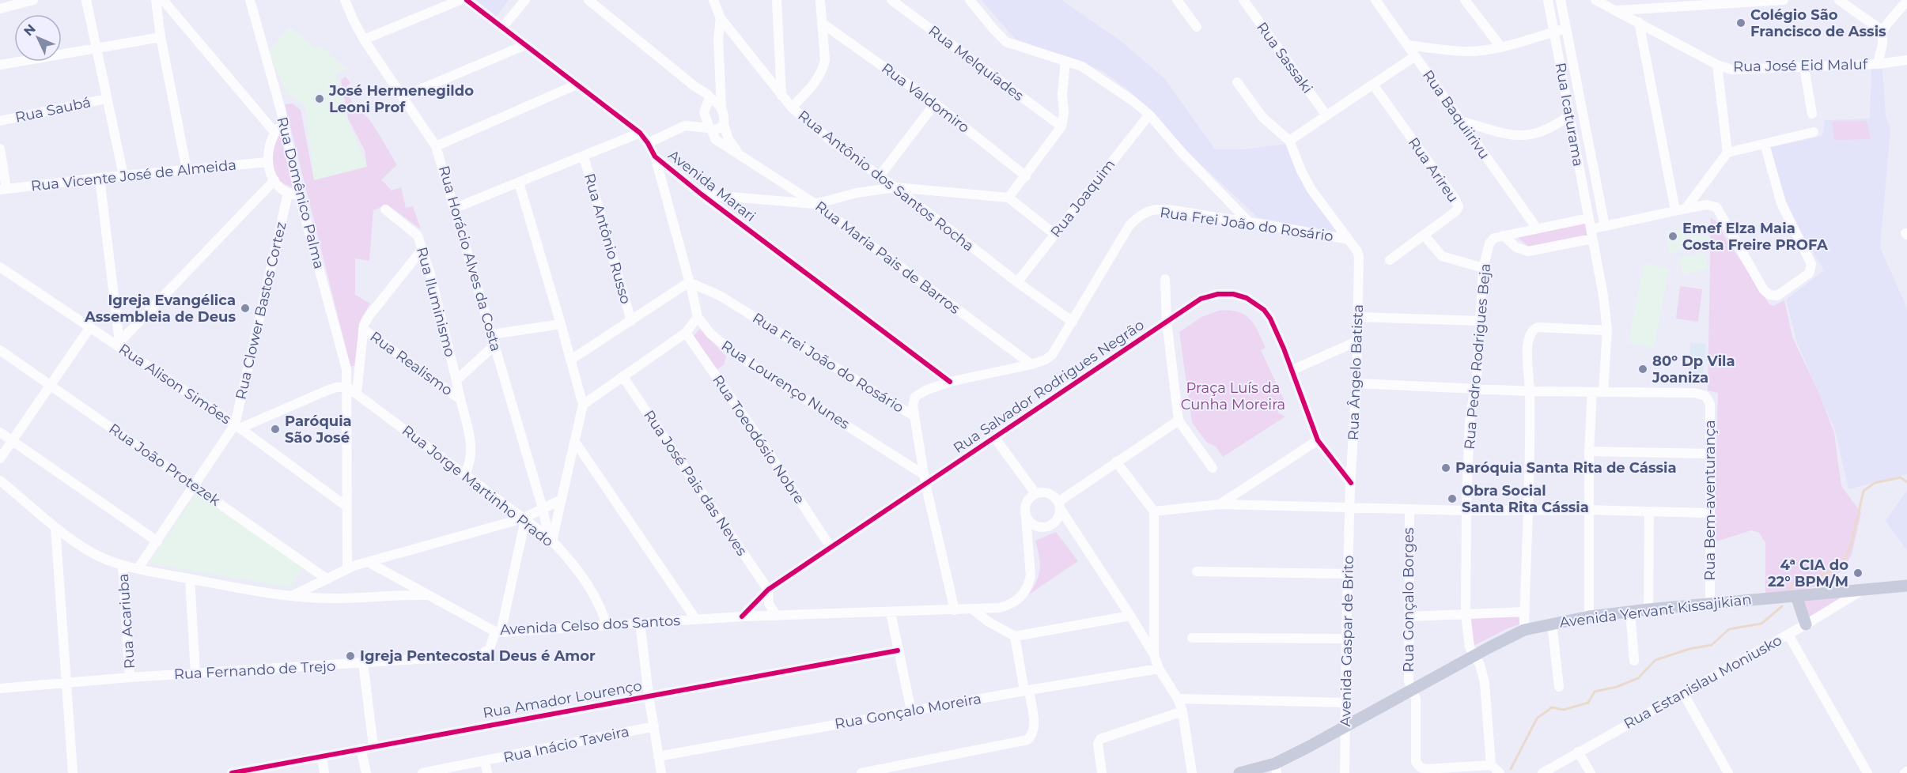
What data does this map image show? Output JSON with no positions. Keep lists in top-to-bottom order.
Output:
{
  "streets": {
    "main road": ["Avenida Yervant Kissajikian"],
    "street": [
      "Rua Sassaki",
      "Rua Melquíades",
      "Rua José Eid Maluf",
      "Rua Valdomiro",
      "Rua Saubá",
      "Rua Baquiirivu",
      "Rua Icaturama",
      "Rua Arireu",
      "Rua Vicente José de Almeida",
      "Rua Antônio dos Santos Rocha",
      "Avenida Marari",
      "Rua Domênico Palma",
      "Rua Joaquim",
      "Rua Frei João do Rosário",
      "Rua Antônio Russo",
      "Rua Maria Pais de Barros",
      "Rua Horácio Alves da Costa",
      "Rua Iluminismo",
      "Rua Clower Bastos Cortez",
      "Rua Pedro Rodrigues Beja",
      "Rua Realismo",
      "Rua Ângelo Batista",
      "Rua Alison Simões",
      "Rua Lourenço Nunes",
      "Rua Salvador Rodrigues Negrão",
      "Rua Toeodósio Nobre",
      "Rua João Protezek",
      "Rua José Pais das Neves",
      "Rua Jorge Martinho Prado",
      "Rua Bem-aventurança",
      "Rua Gonçalo Borges",
      "Rua Acariuba",
      "Avenida Celso dos Santos",
      "Avenida Gaspar de Brito",
      "Rua Fernando de Trejo",
      "Rua Estanislau Moniusko",
      "Rua Amador Lourenço",
      "Rua Gonçalo Moreira",
      "Rua Inácio Taveira"
    ]
  },
  "crossings": [
    ["Rua Icaturama", "Rua Bem-aventurança"],
    ["Rua Antônio dos Santos Rocha", "Rua Joaquim"],
    ["Rua Antônio dos Santos Rocha", "Rua Frei João do Rosário"],
    ["Avenida Marari", "Rua Frei João do Rosário"],
    ["Avenida Marari", "Rua Lourenço Nunes"],
    ["Rua Domênico Palma", "Rua Alison Simões"],
    ["Rua Domênico Palma", "Rua Jorge Martinho Prado"],
    ["Rua Frei João do Rosário", "Rua Maria Pais de Barros"],
    ["Rua Frei João do Rosário", "Rua Ângelo Batista"],
    ["Rua Frei João do Rosário", "Rua Lourenço Nunes"],
    ["Rua Horácio Alves da Costa", "Rua Jorge Martinho Prado"],
    ["Rua Iluminismo", "Rua Realismo"],
    ["Rua Iluminismo", "Rua Jorge Martinho Prado"],
    ["Rua Clower Bastos Cortez", "Rua Alison Simões"],
    ["Rua Clower Bastos Cortez", "Rua João Protezek"],
    ["Rua Pedro Rodrigues Beja", "Rua Gonçalo Borges"],
    ["Rua Pedro Rodrigues Beja", "Avenida Yervant Kissajikian"],
    ["Rua Ângelo Batista", "Rua Salvador Rodrigues Negrão"],
    ["Rua Ângelo Batista", "Avenida Gaspar de Brito"],
    ["Rua Lourenço Nunes", "Rua Salvador Rodrigues Negrão"],
    ["Rua Salvador Rodrigues Negrão", "Rua Toeodósio Nobre"],
    ["Rua Salvador Rodrigues Negrão", "Rua José Pais das Neves"],
    ["Rua Salvador Rodrigues Negrão", "Avenida Celso dos Santos"],
    ["Rua Jorge Martinho Prado", "Avenida Celso dos Santos"],
    ["Rua Jorge Martinho Prado", "Rua Fernando de Trejo"],
    ["Rua Bem-aventurança", "Avenida Yervant Kissajikian"],
    ["Rua Gonçalo Borges", "Avenida Yervant Kissajikian"],
    ["Avenida Yervant Kissajikian", "Avenida Gaspar de Brito"],
    ["Avenida Yervant Kissajikian", "Rua Estanislau Moniusko"],
    ["Rua Acariuba", "Rua Fernando de Trejo"],
    ["Avenida Celso dos Santos", "Rua Fernando de Trejo"]
  ],
  "parks": ["Praça Luís da Cunha Moreira"],
  "places": [
    "Colégio São Francisco de Assis",
    "José Hermenegildo Leoni Prof",
    "Emef Elza Maia Costa Freire PROFA",
    "Igreja Evangélica Assembleia de Deus",
    "80º Dp Vila Joaniza",
    "Paróquia São José",
    "Paróquia Santa Rita de Cássia",
    "Obra Social Santa Rita Cássia",
    "4ª CIA do 22° BPM/M",
    "Igreja Pentecostal Deus é Amor"
  ],
  "north": "top left"
}
